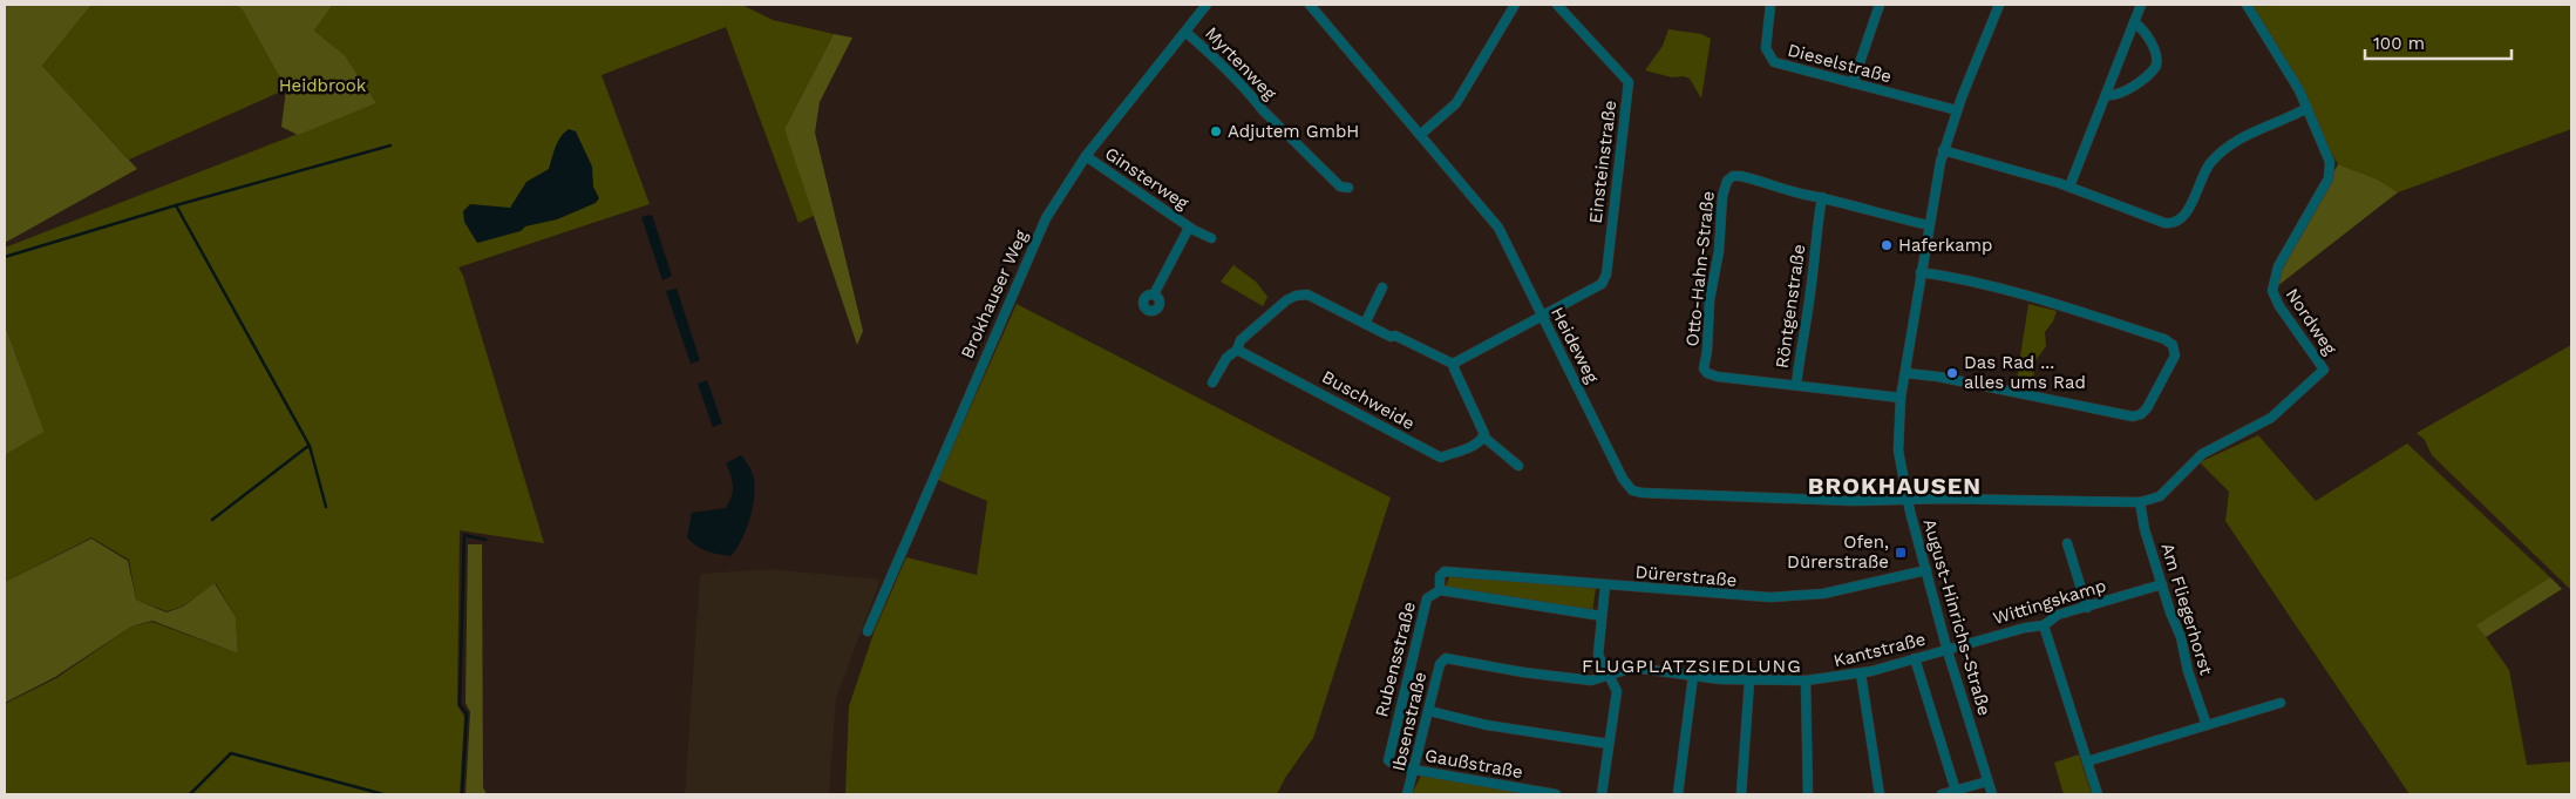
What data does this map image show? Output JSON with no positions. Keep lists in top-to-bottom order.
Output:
{
  "streets": {
    "street": [
      "Myrtenweg",
      "Dieselstraße",
      "Einsteinstraße",
      "Ginsterweg",
      "Otto-Hahn-Straße",
      "Brokhauser Weg",
      "Röntgenstraße",
      "Nordweg",
      "Heideweg",
      "Buschweide",
      "Dürerstraße",
      "Wittingskamp",
      "Am Fliegerhorst",
      "August-Hinrichs-Straße",
      "Kantstraße",
      "Rubensstraße",
      "Ibsenstraße",
      "Gaußstraße"
    ]
  },
  "crossings": [
    ["Myrtenweg", "Brokhauser Weg"],
    ["Dieselstraße", "August-Hinrichs-Straße"],
    ["Einsteinstraße", "Heideweg"],
    ["Ginsterweg", "Brokhauser Weg"],
    ["Otto-Hahn-Straße", "Röntgenstraße"],
    ["Otto-Hahn-Straße", "August-Hinrichs-Straße"],
    ["Nordweg", "Heideweg"],
    ["Nordweg", "Am Fliegerhorst"],
    ["Nordweg", "August-Hinrichs-Straße"],
    ["Heideweg", "August-Hinrichs-Straße"],
    ["Dürerstraße", "August-Hinrichs-Straße"],
    ["Dürerstraße", "Rubensstraße"],
    ["Wittingskamp", "Am Fliegerhorst"],
    ["Wittingskamp", "August-Hinrichs-Straße"],
    ["Wittingskamp", "Kantstraße"],
    ["August-Hinrichs-Straße", "Kantstraße"],
    ["Kantstraße", "Ibsenstraße"],
    ["Rubensstraße", "Gaußstraße"],
    ["Ibsenstraße", "Gaußstraße"]
  ],
  "districts": ["BROKHAUSEN", "FLUGPLATZSIEDLUNG"],
  "parks": ["Heidbrook"],
  "places": {
    "other": ["Adjutem GmbH", "Haferkamp", "Das Rad ... alles ums Rad"],
    "transit": ["Ofen, Dürerstraße"]
  },
  "scale_bar": "100 m"
}
